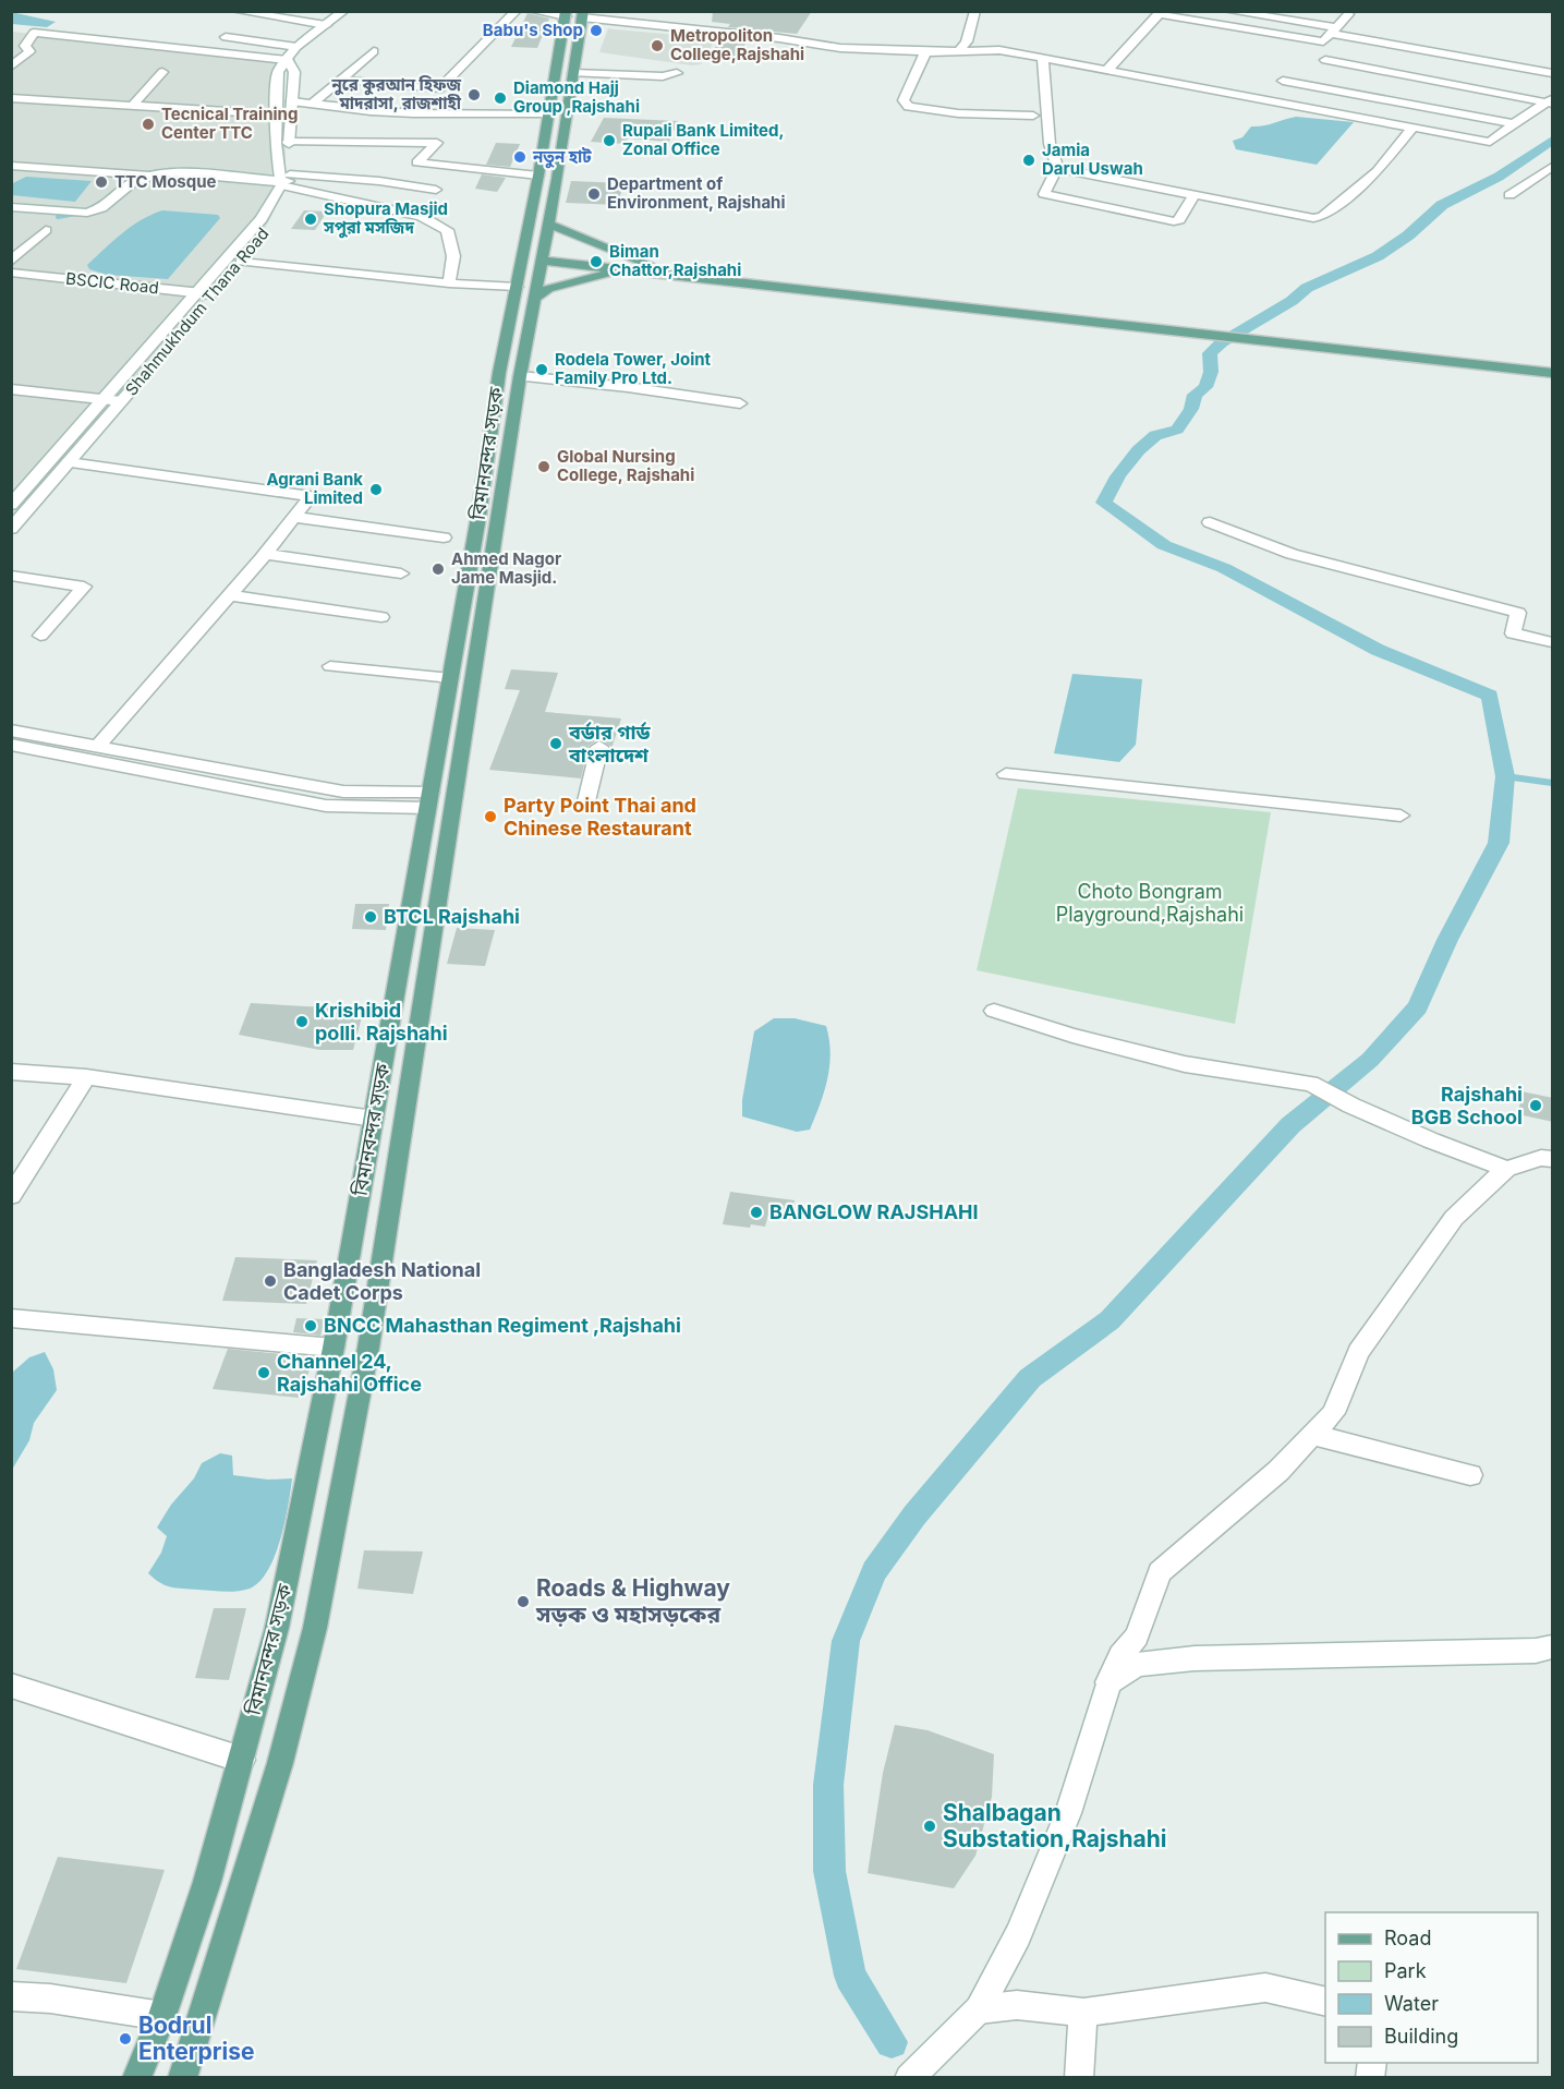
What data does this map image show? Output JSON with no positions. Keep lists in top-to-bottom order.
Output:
{
  "streets": {
    "main road": ["বিমানবন্দর সড়ক"],
    "street": ["BSCIC Road", "Shahmukhdum Thana Road"]
  },
  "crossings": [
    ["BSCIC Road", "Shahmukhdum Thana Road"]
  ],
  "parks": ["Choto Bongram Playground,Rajshahi"],
  "places": [
    "Babu's Shop",
    "Metropoliton College,Rajshahi",
    "নুরে কুরআন হিফজ মাদরাসা, রাজশাহী",
    "Diamond Hajj Group ,Rajshahi",
    "Tecnical Training Center TTC",
    "Rupali Bank Limited, Zonal Office",
    "নতুন হাট",
    "Jamia Darul Uswah",
    "TTC Mosque",
    "Department of Environment, Rajshahi",
    "Shopura Masjid সপুরা মসজিদ",
    "Biman Chattor,Rajshahi",
    "Rodela Tower, Joint Family Pro Ltd.",
    "Global Nursing College, Rajshahi",
    "Agrani Bank Limited",
    "Ahmed Nagor Jame Masjid.",
    "বর্ডার গার্ড বাংলাদেশ",
    "Party Point Thai and Chinese Restaurant",
    "BTCL Rajshahi",
    "Krishibid polli. Rajshahi",
    "Rajshahi BGB School",
    "BANGLOW RAJSHAHI",
    "Bangladesh National Cadet Corps",
    "BNCC Mahasthan Regiment ,Rajshahi",
    "Channel 24, Rajshahi Office",
    "Roads & Highway সড়ক ও মহাসড়কের",
    "Shalbagan Substation,Rajshahi",
    "Bodrul Enterprise"
  ],
  "legend": [
    "Road",
    "Park",
    "Water",
    "Building"
  ]
}
